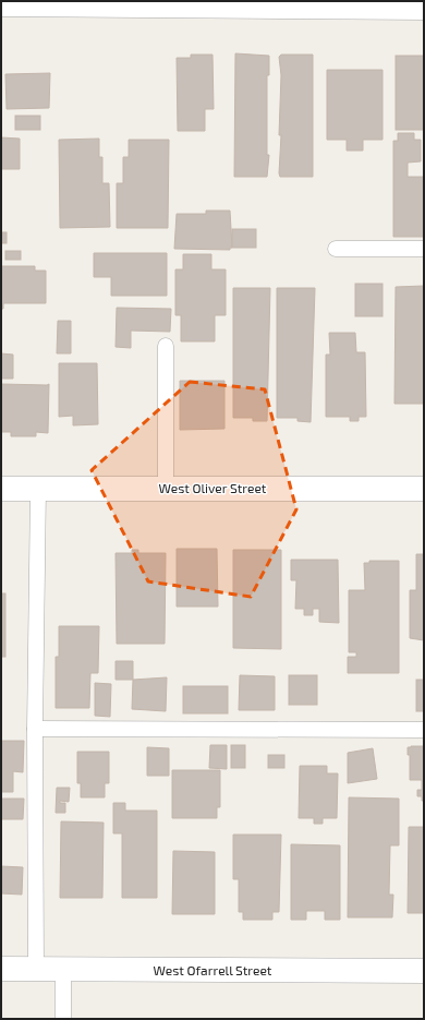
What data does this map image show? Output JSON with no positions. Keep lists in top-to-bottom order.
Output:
{
  "streets": {
    "street": ["West Oliver Street", "West Ofarrell Street"]
  }
}
